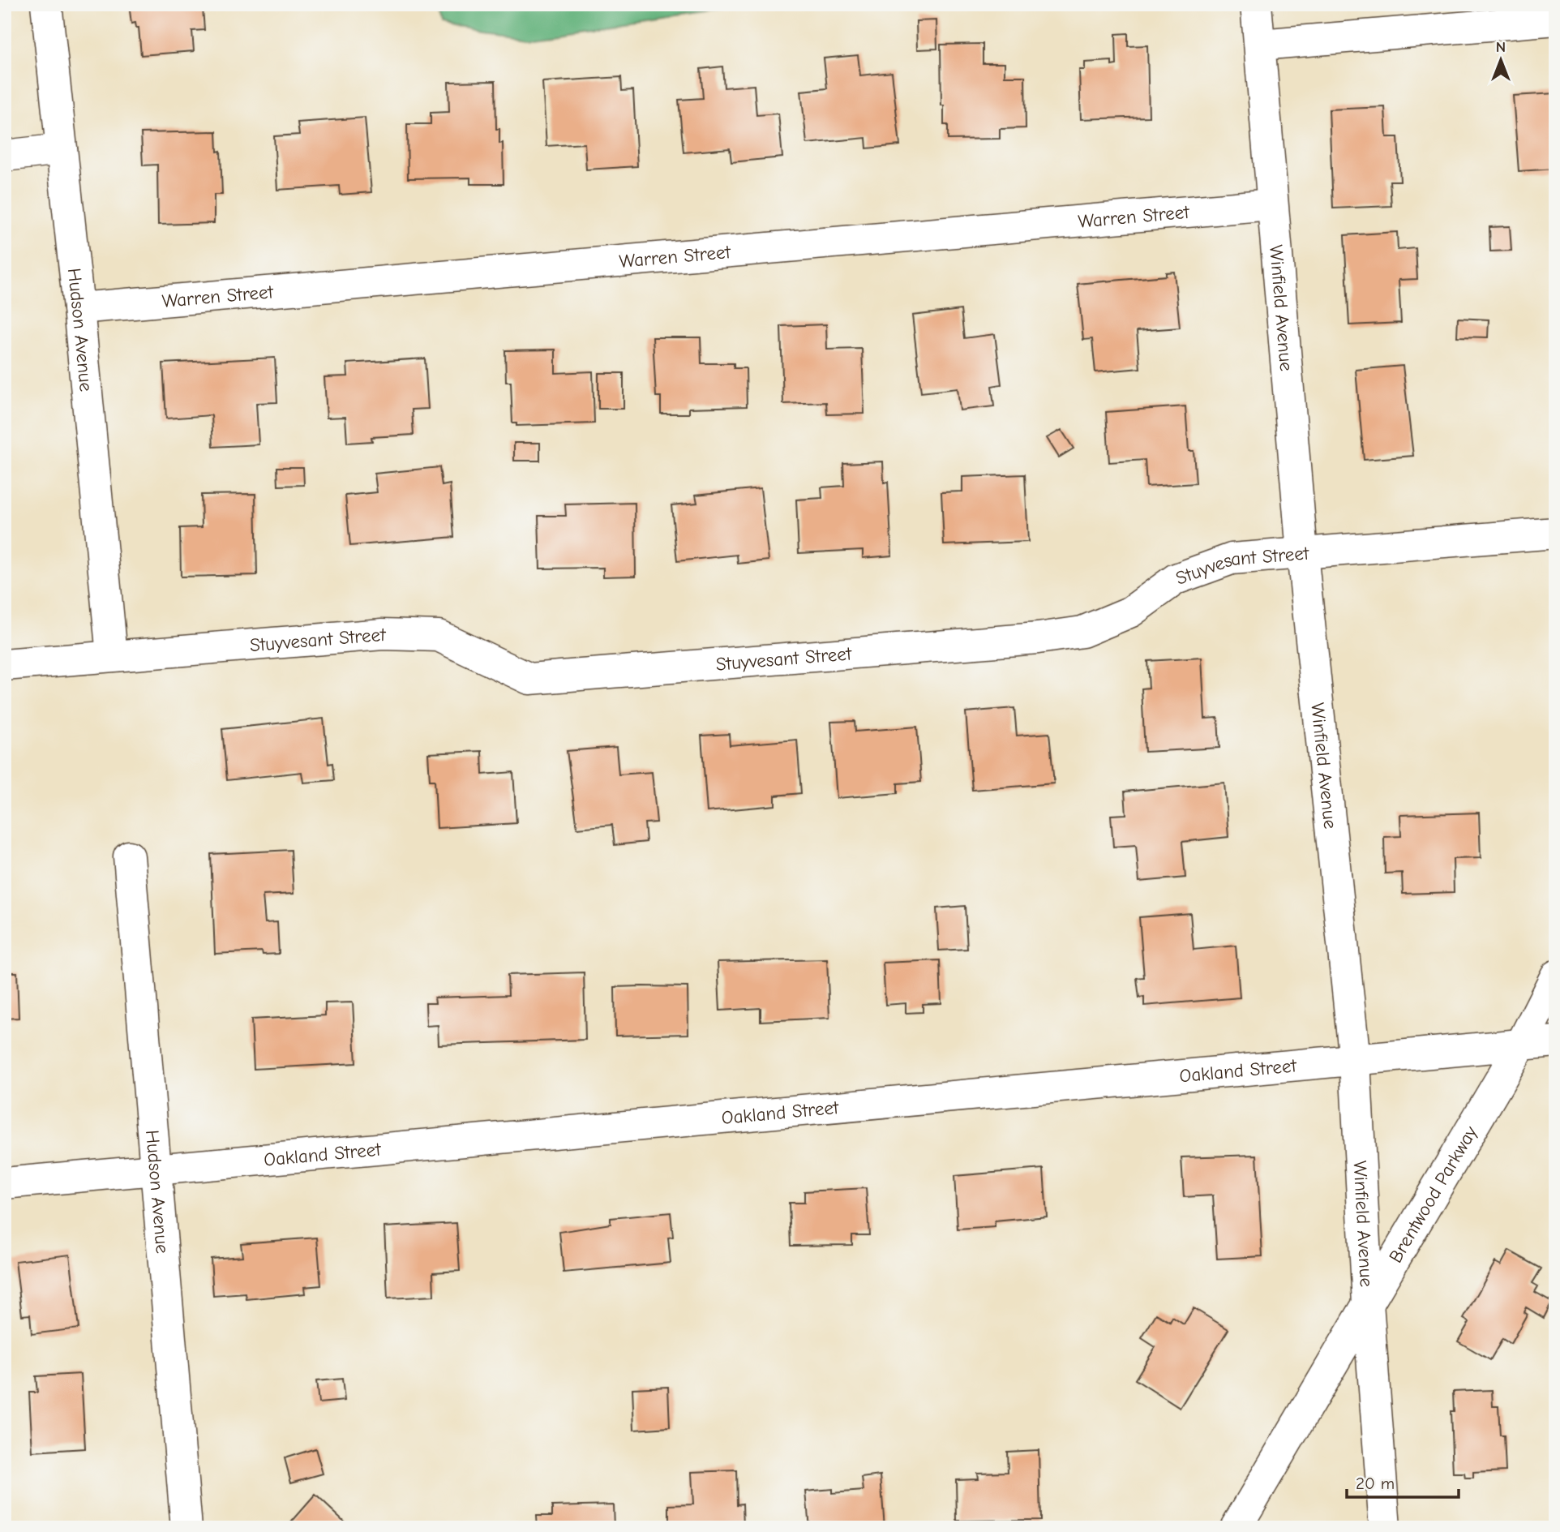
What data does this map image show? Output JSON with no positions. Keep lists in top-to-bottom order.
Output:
{
  "streets": {
    "street": [
      "Warren Street",
      "Winfield Avenue",
      "Hudson Avenue",
      "Stuyvesant Street",
      "Oakland Street",
      "Brentwood Parkway"
    ]
  },
  "crossings": [
    ["Warren Street", "Winfield Avenue"],
    ["Warren Street", "Hudson Avenue"],
    ["Winfield Avenue", "Stuyvesant Street"],
    ["Winfield Avenue", "Oakland Street"],
    ["Winfield Avenue", "Brentwood Parkway"],
    ["Hudson Avenue", "Stuyvesant Street"],
    ["Hudson Avenue", "Oakland Street"],
    ["Oakland Street", "Brentwood Parkway"]
  ],
  "scale_bar": "20 m",
  "north": "top"
}
